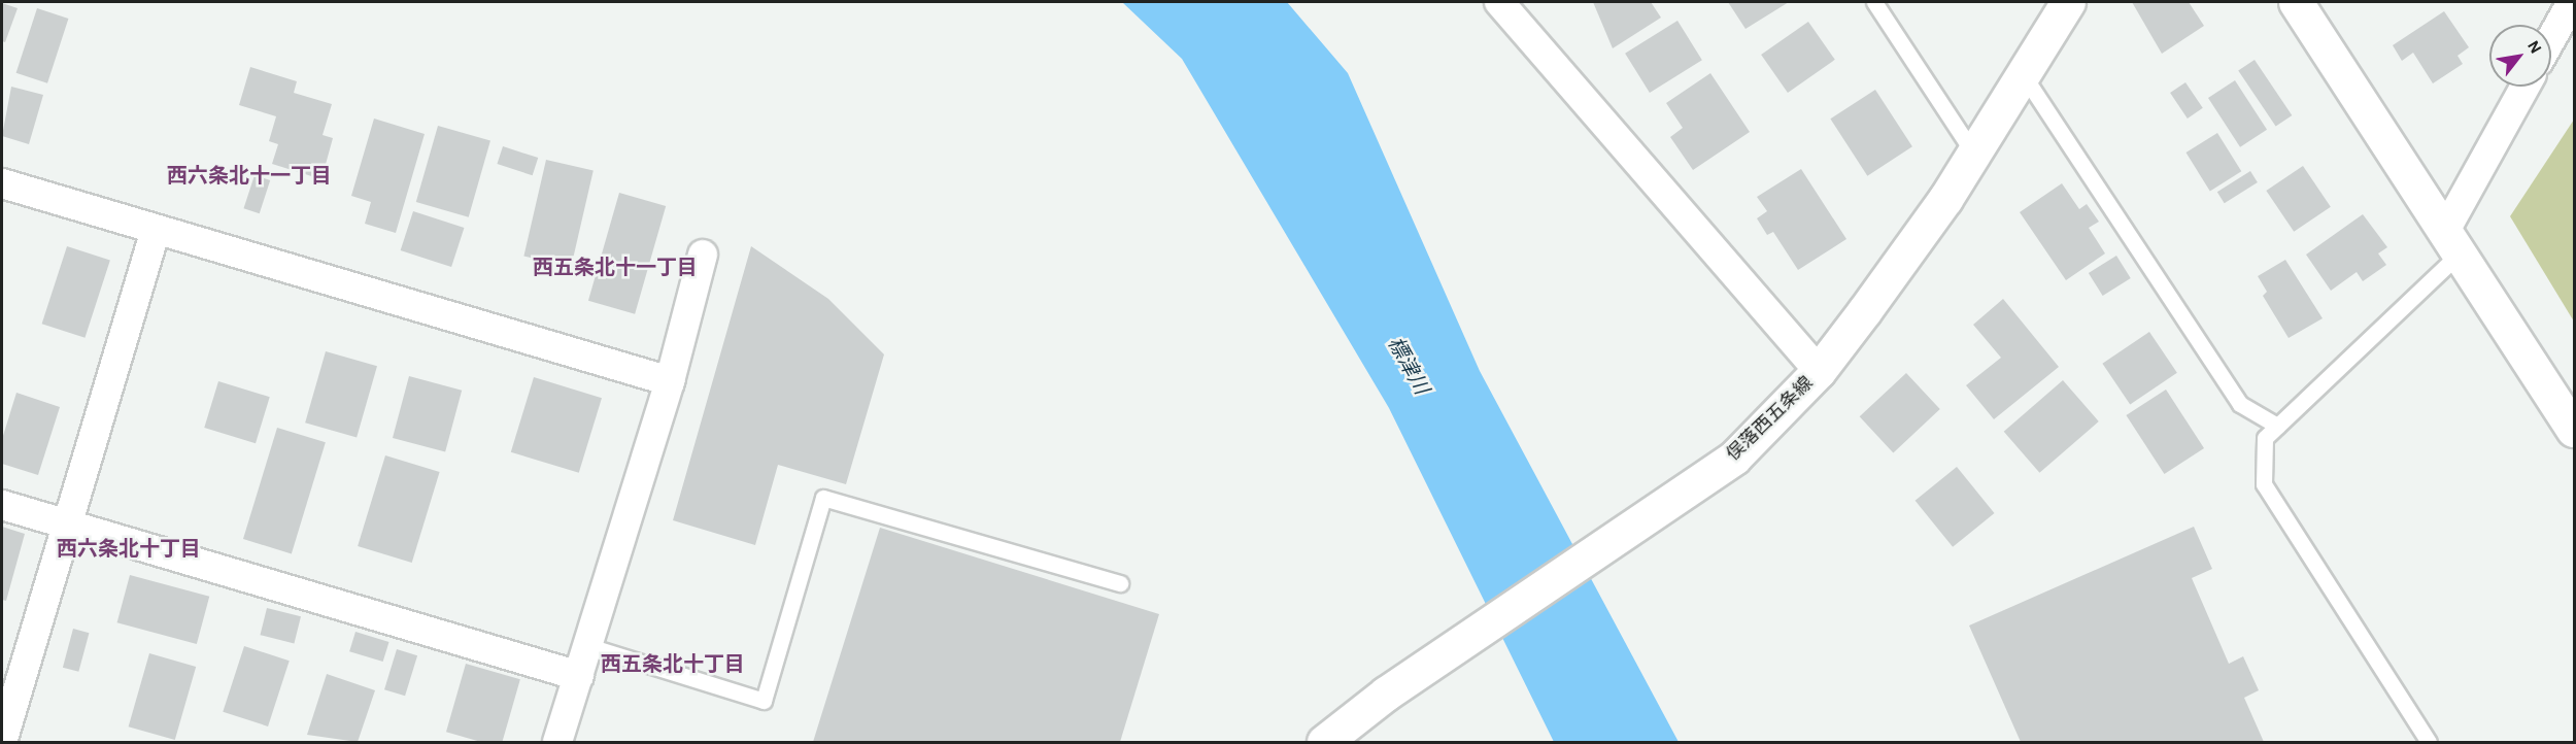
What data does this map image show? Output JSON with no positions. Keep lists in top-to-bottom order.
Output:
{
  "streets": {
    "main road": ["俣落西五条線"]
  },
  "districts": [
    "西六条北十一丁目",
    "西五条北十一丁目",
    "西六条北十丁目",
    "西五条北十丁目"
  ],
  "water": ["標津川"],
  "north": "top right"
}
